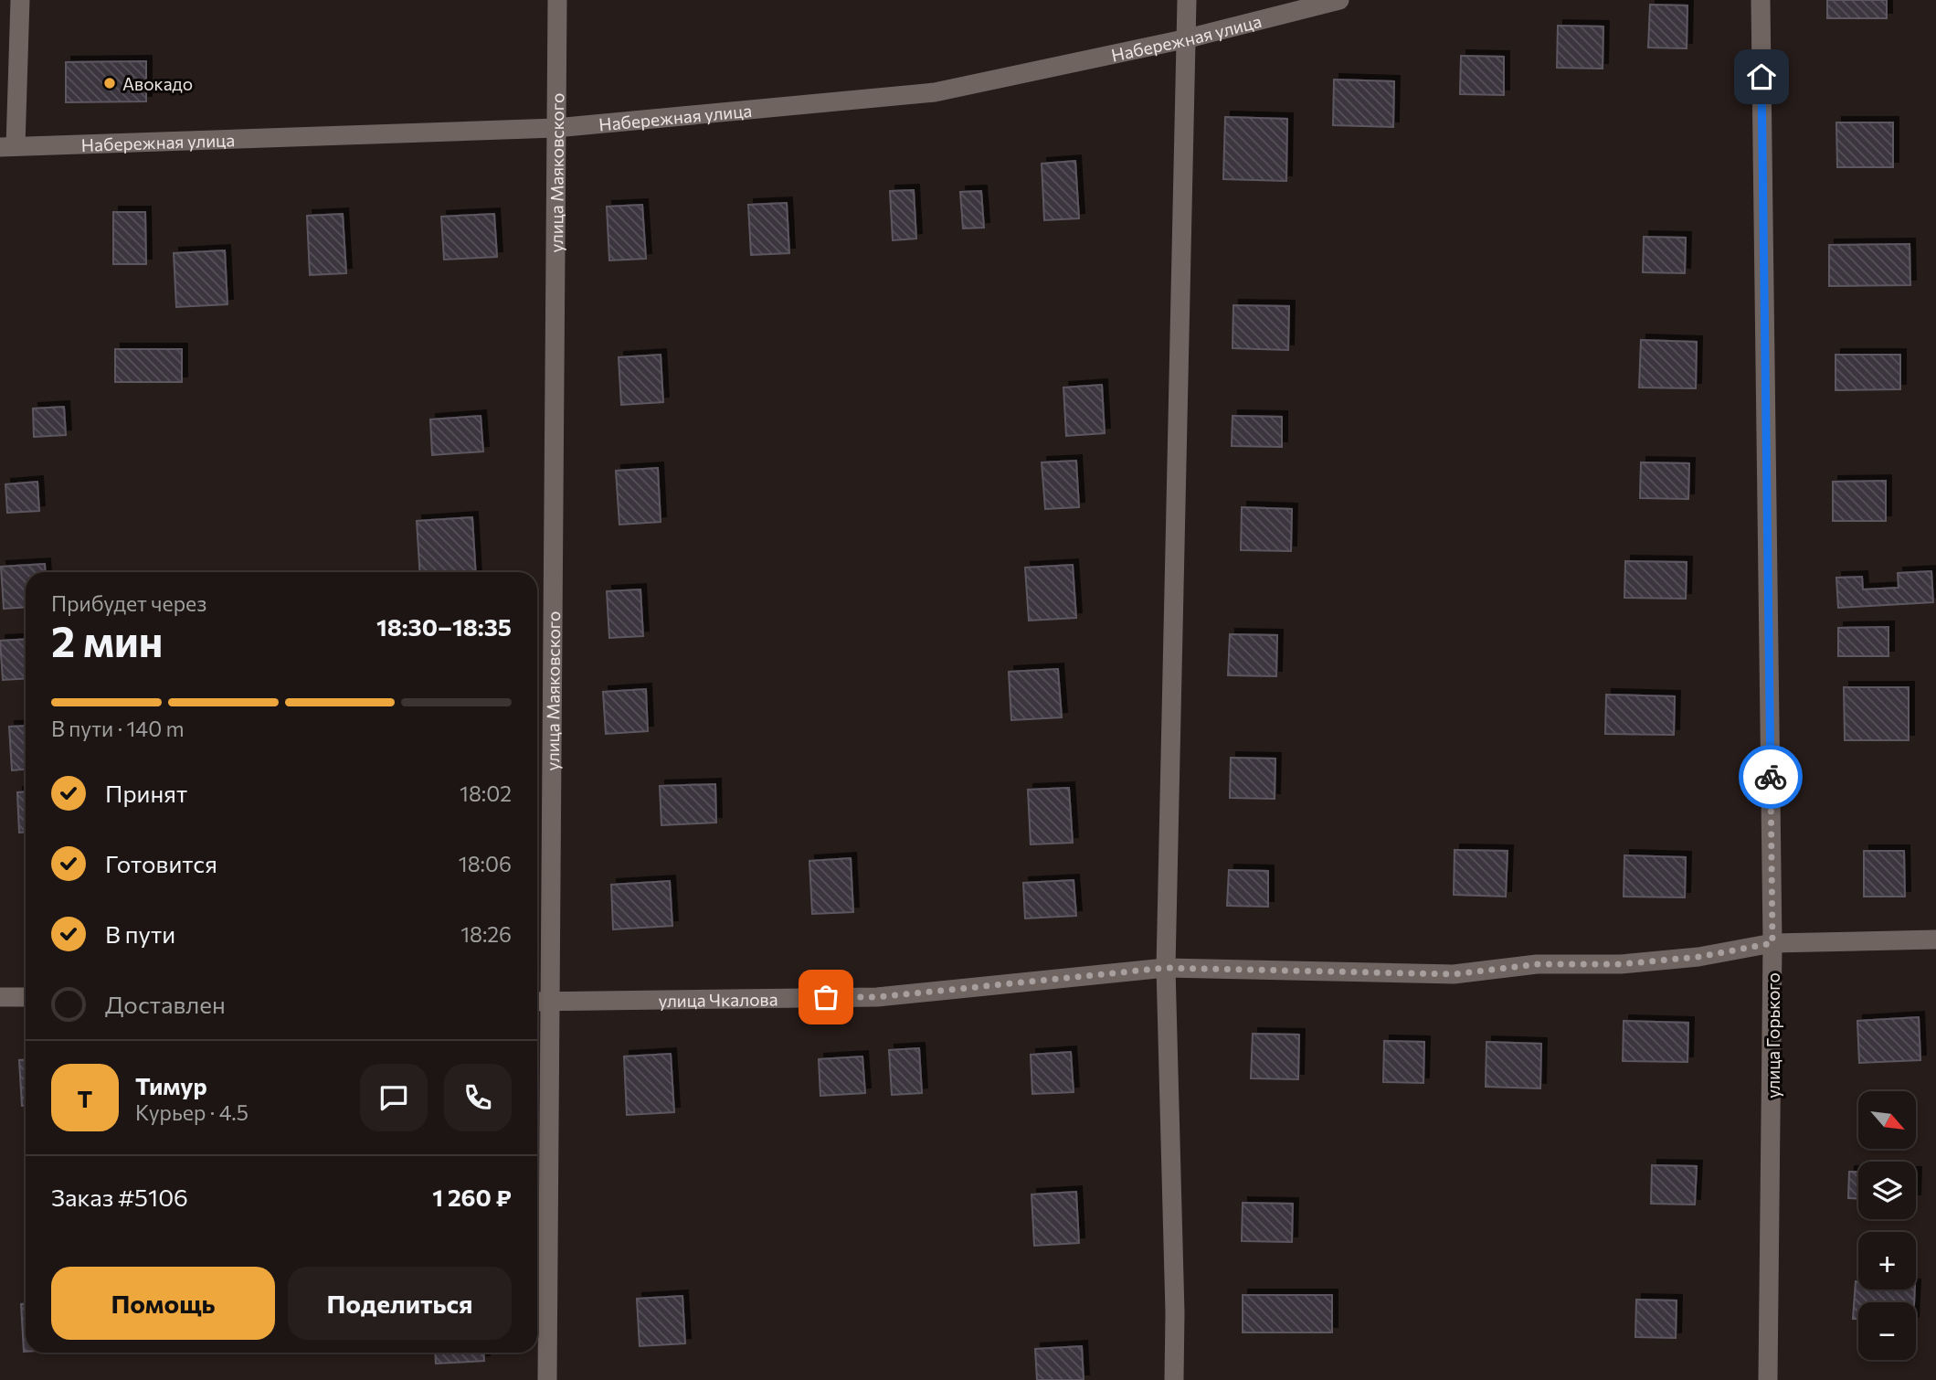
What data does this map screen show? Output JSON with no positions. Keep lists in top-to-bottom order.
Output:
{
  "streets": {
    "street": [
      "Набережная улица",
      "улица Маяковского",
      "улица Чкалова",
      "улица Горького"
    ]
  },
  "crossings": [
    ["Набережная улица", "улица Маяковского"],
    ["улица Маяковского", "улица Чкалова"],
    ["улица Чкалова", "улица Горького"]
  ],
  "places": ["Авокадо"],
  "north": "bottom right",
  "page": {
    "heading": ["2 мин", "Прибудет через", "18:30–18:35"],
    "panel": [
      "Тимур",
      "Курьер · 4.5",
      "Заказ #5106",
      "1 260 ₽"
    ],
    "bar": "В пути · 140 m",
    "list": [
      ["Принят", "18:02"],
      ["Готовится", "18:06"],
      ["В пути", "18:26"],
      "Доставлен"
    ],
    "round": "Т",
    "map_buttons": ["+", "−"],
    "buttons": ["Помощь", "Поделиться"]
  }
}
